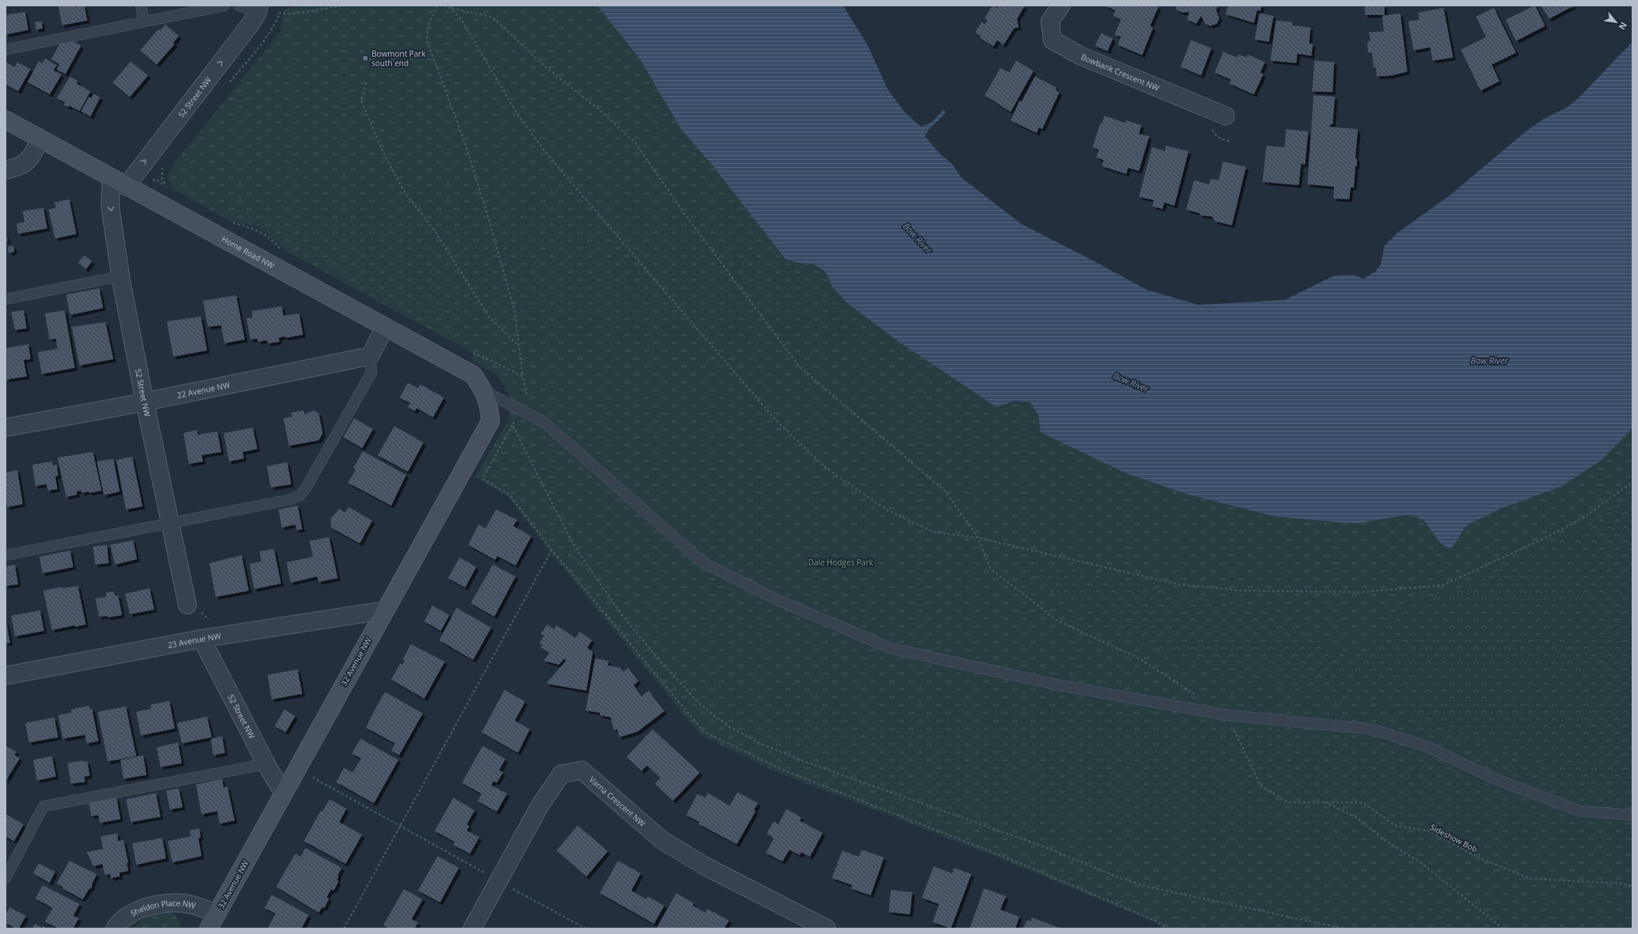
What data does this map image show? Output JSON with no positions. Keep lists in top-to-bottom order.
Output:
{
  "streets": {
    "street": [
      "Bowbank Crescent NW",
      "52 Street NW",
      "Home Road NW",
      "22 Avenue NW",
      "23 Avenue NW",
      "32 Avenue NW",
      "Varna Crescent NW",
      "Sheldon Place NW"
    ],
    "path": ["Sideshow Bob"]
  },
  "crossings": [
    ["52 Street NW", "Home Road NW"],
    ["52 Street NW", "22 Avenue NW"],
    ["52 Street NW", "23 Avenue NW"],
    ["52 Street NW", "32 Avenue NW"],
    ["Home Road NW", "32 Avenue NW"],
    ["23 Avenue NW", "32 Avenue NW"],
    ["32 Avenue NW", "Sheldon Place NW"]
  ],
  "water": ["Bow River"],
  "parks": ["Dale Hodges Park"],
  "places": ["Bowmont Park south end"],
  "north": "bottom right"
}
